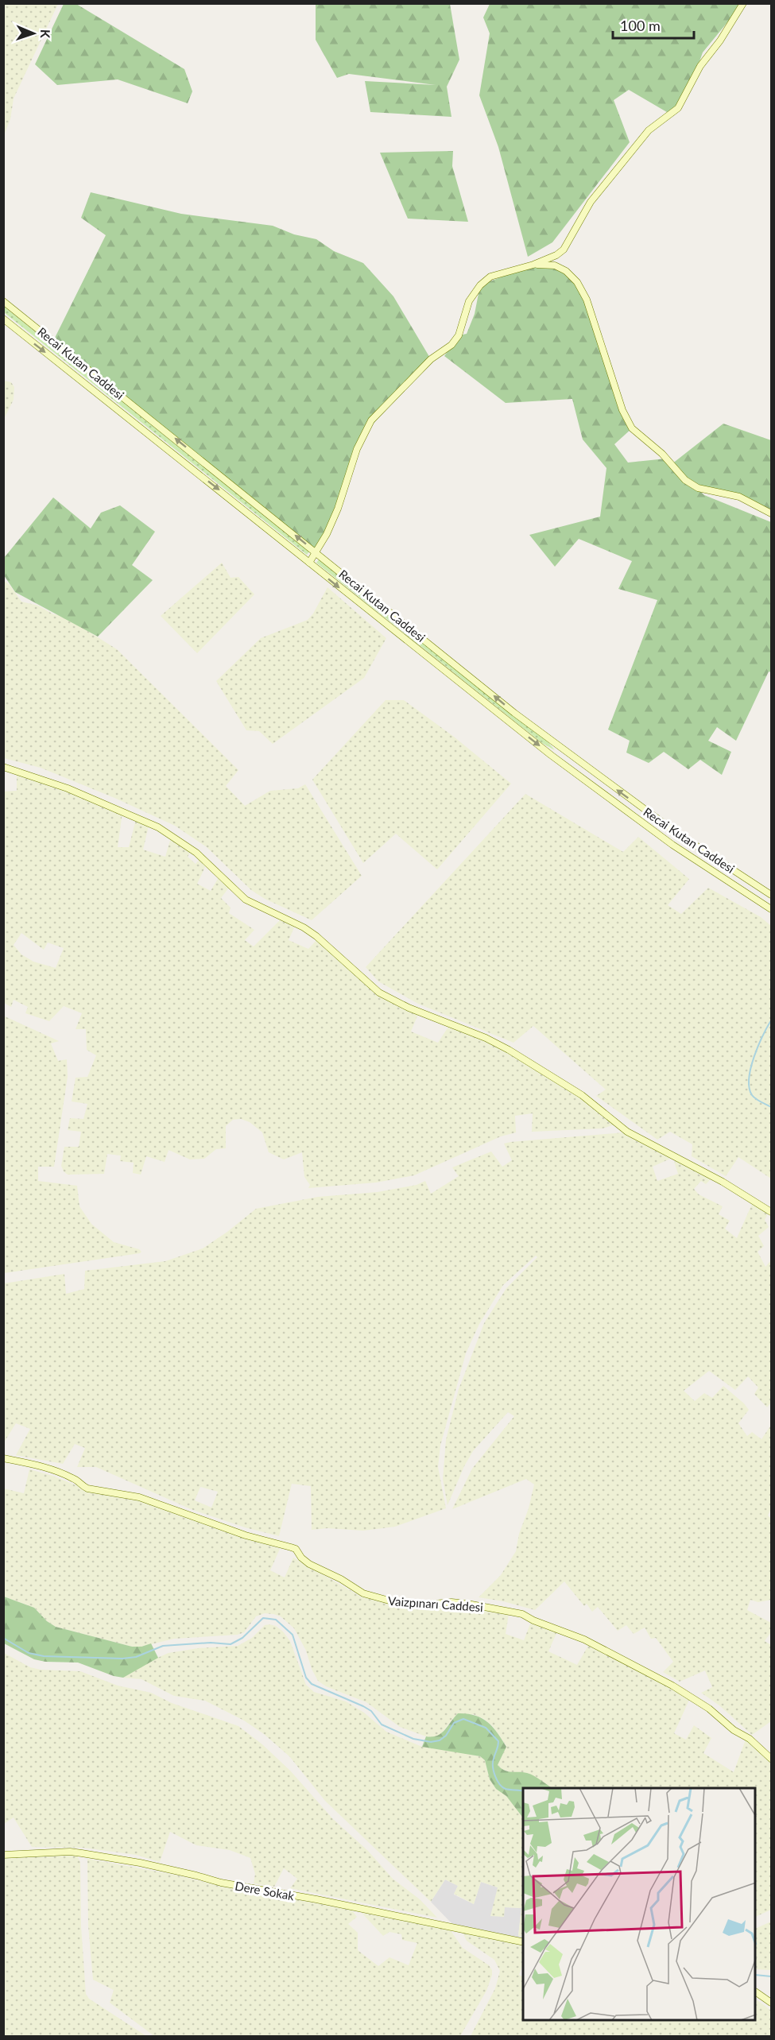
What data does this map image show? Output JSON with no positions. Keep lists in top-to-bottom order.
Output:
{
  "streets": {
    "street": ["Recai Kutan Caddesi", "Vaizpınarı Caddesi", "Dere Sokak"]
  },
  "scale_bar": "100 m",
  "north": "right"
}
